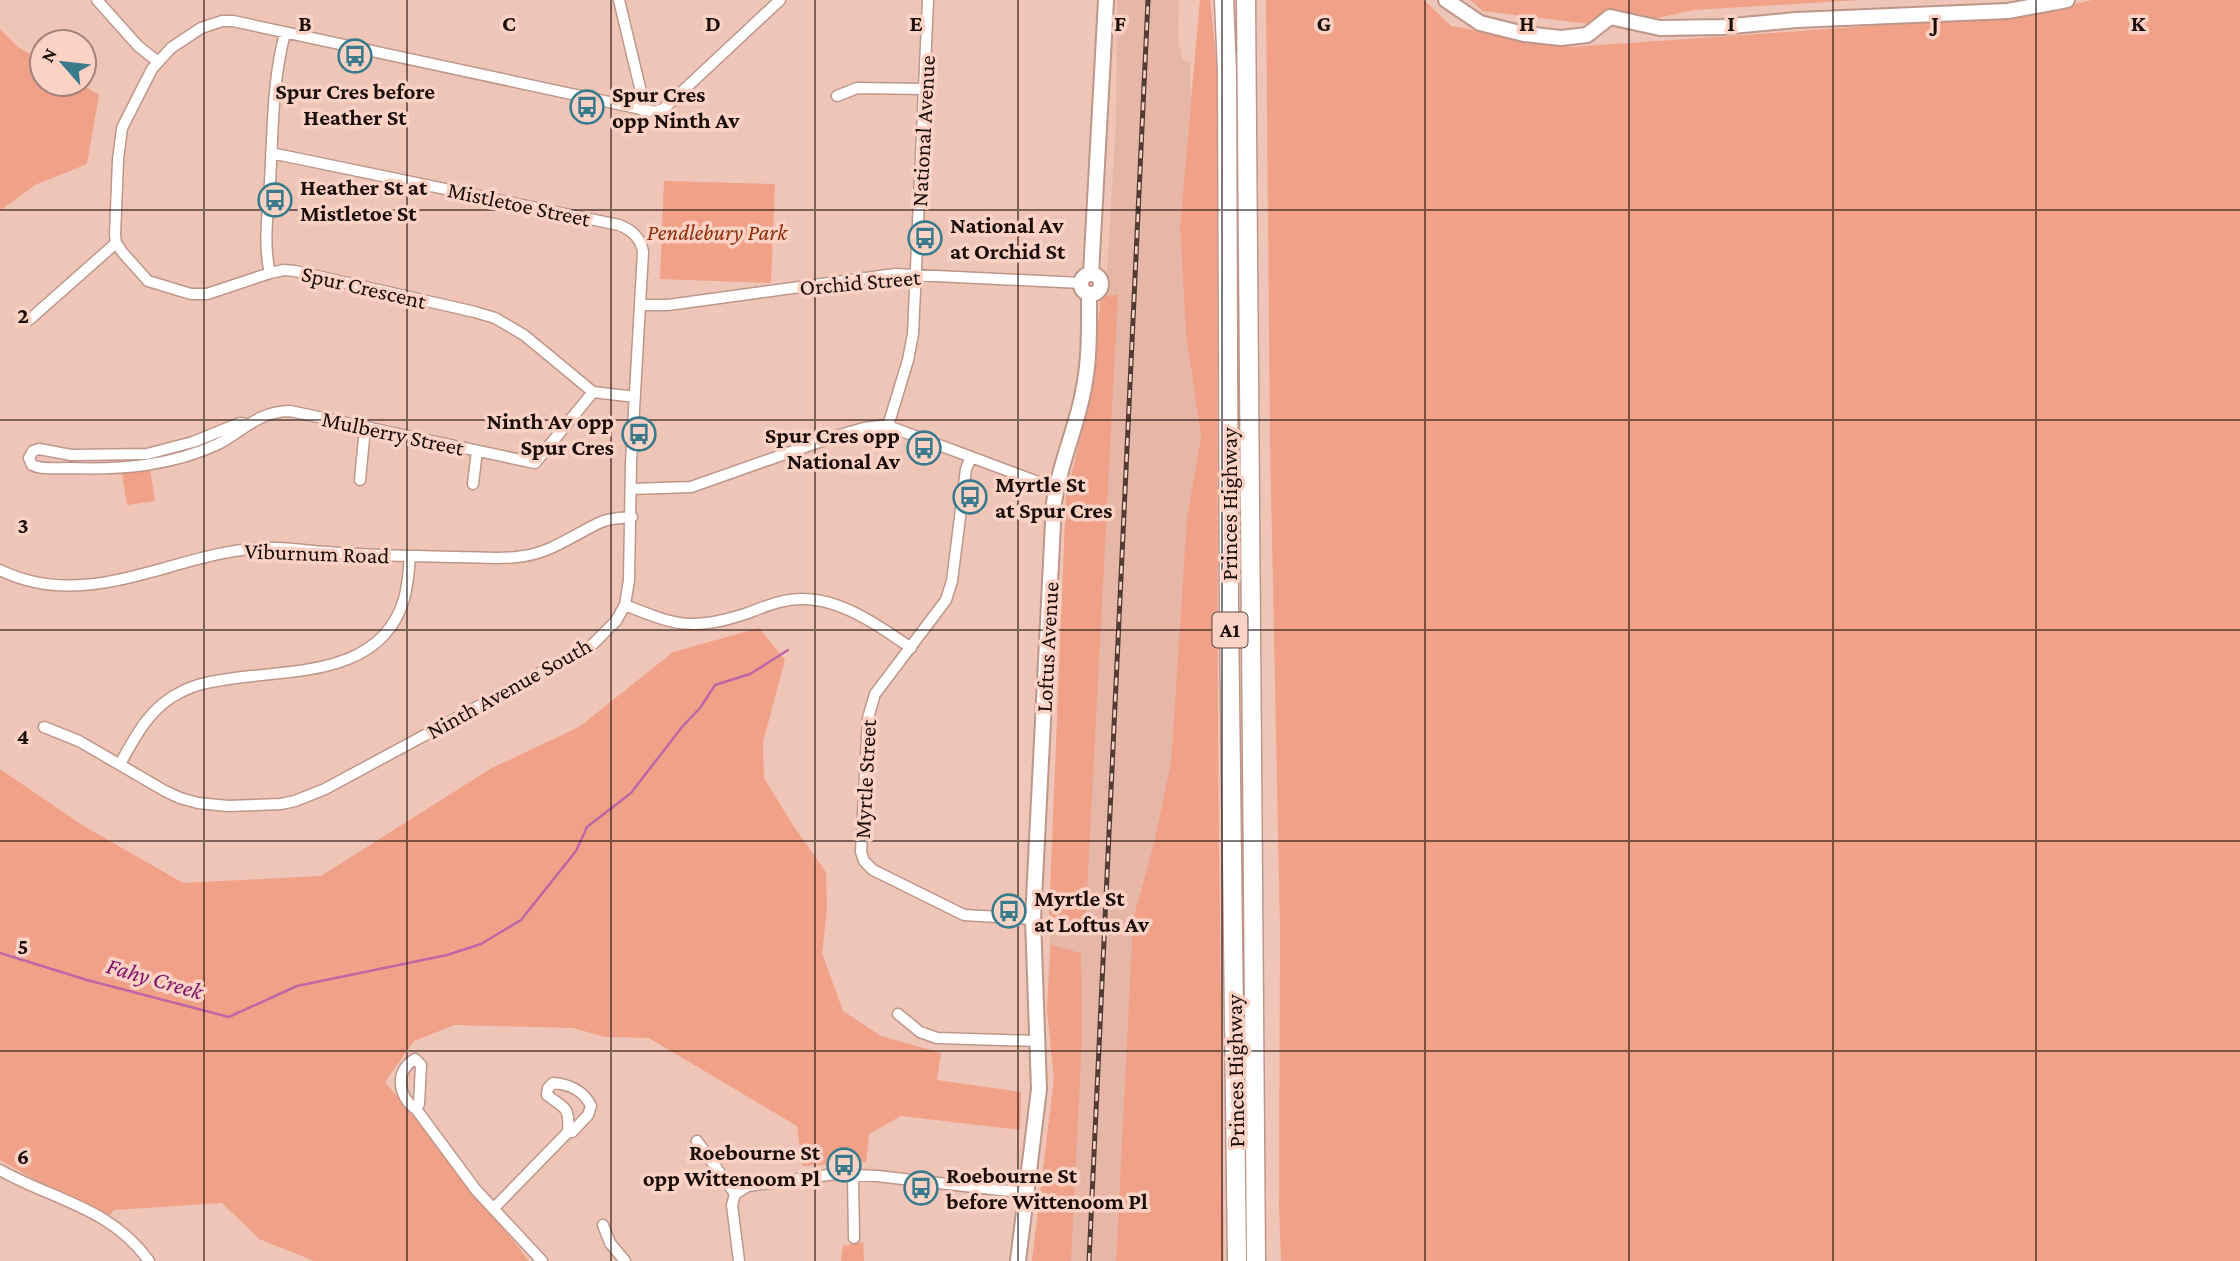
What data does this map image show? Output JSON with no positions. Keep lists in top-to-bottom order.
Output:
{
  "streets": {
    "highway": ["Princes Highway", "A1"],
    "street": [
      "National Avenue",
      "Mistletoe Street",
      "Orchid Street",
      "Spur Crescent",
      "Mulberry Street",
      "Viburnum Road",
      "Loftus Avenue",
      "Ninth Avenue South",
      "Myrtle Street"
    ]
  },
  "crossings": [
    ["National Avenue", "Orchid Street"],
    ["Mistletoe Street", "Ninth Avenue South"],
    ["Orchid Street", "Loftus Avenue"],
    ["Orchid Street", "Ninth Avenue South"],
    ["Spur Crescent", "Mulberry Street"],
    ["Viburnum Road", "Ninth Avenue South"],
    ["Loftus Avenue", "Myrtle Street"]
  ],
  "water": ["Fahy Creek"],
  "parks": ["Pendlebury Park"],
  "places": {
    "bus stop": [
      "Spur Cres before Heather St",
      "Spur Cres opp Ninth Av",
      "Heather St at Mistletoe St",
      "National Av at Orchid St",
      "Ninth Av opp Spur Cres",
      "Spur Cres opp National Av",
      "Myrtle St at Spur Cres",
      "Myrtle St at Loftus Av",
      "Roebourne St opp Wittenoom Pl",
      "Roebourne St before Wittenoom Pl"
    ]
  },
  "north": "top left",
  "grid": {
    "columns": [
      "B",
      "C",
      "D",
      "E",
      "F",
      "G",
      "H",
      "I",
      "J",
      "K"
    ],
    "rows": [
      "2",
      "3",
      "4",
      "5",
      "6"
    ]
  }
}
